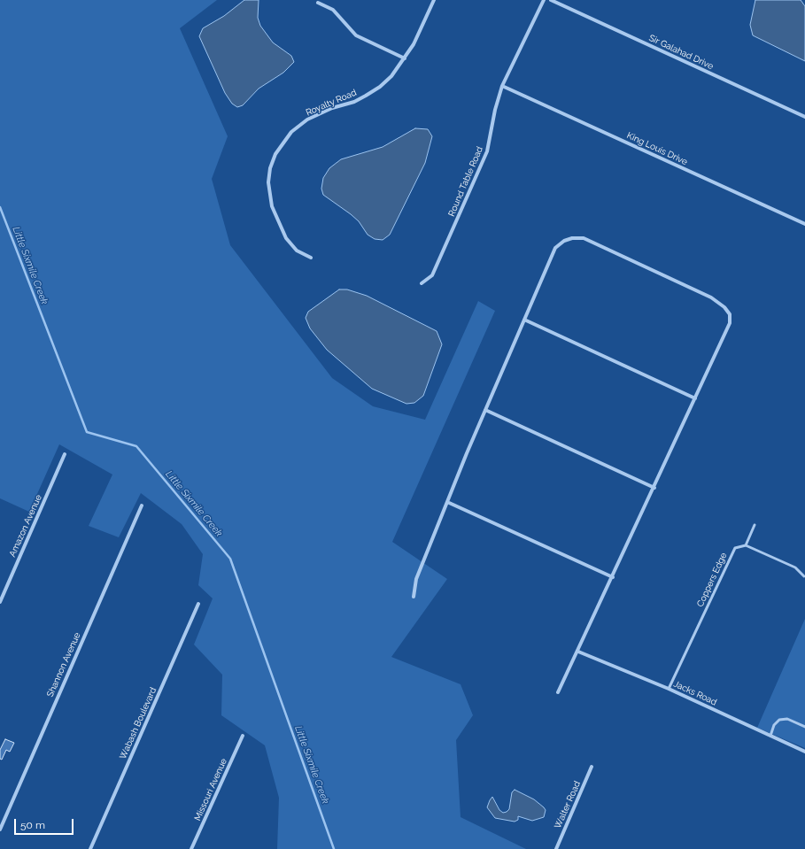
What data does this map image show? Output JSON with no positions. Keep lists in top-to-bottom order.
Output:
{
  "streets": {
    "street": [
      "Sir Galahad Drive",
      "Royalty Road",
      "King Louis Drive",
      "Round Table Road",
      "Amazon Avenue",
      "Shannon Avenue",
      "Jacks Road",
      "Wabash Boulevard",
      "Missouri Avenue",
      "Walter Road"
    ],
    "lane": ["Coppers Edge"]
  },
  "crossings": [
    ["King Louis Drive", "Round Table Road"],
    ["Coppers Edge", "Jacks Road"]
  ],
  "water": ["Little Sixmile Creek"],
  "scale_bar": "50 m"
}
